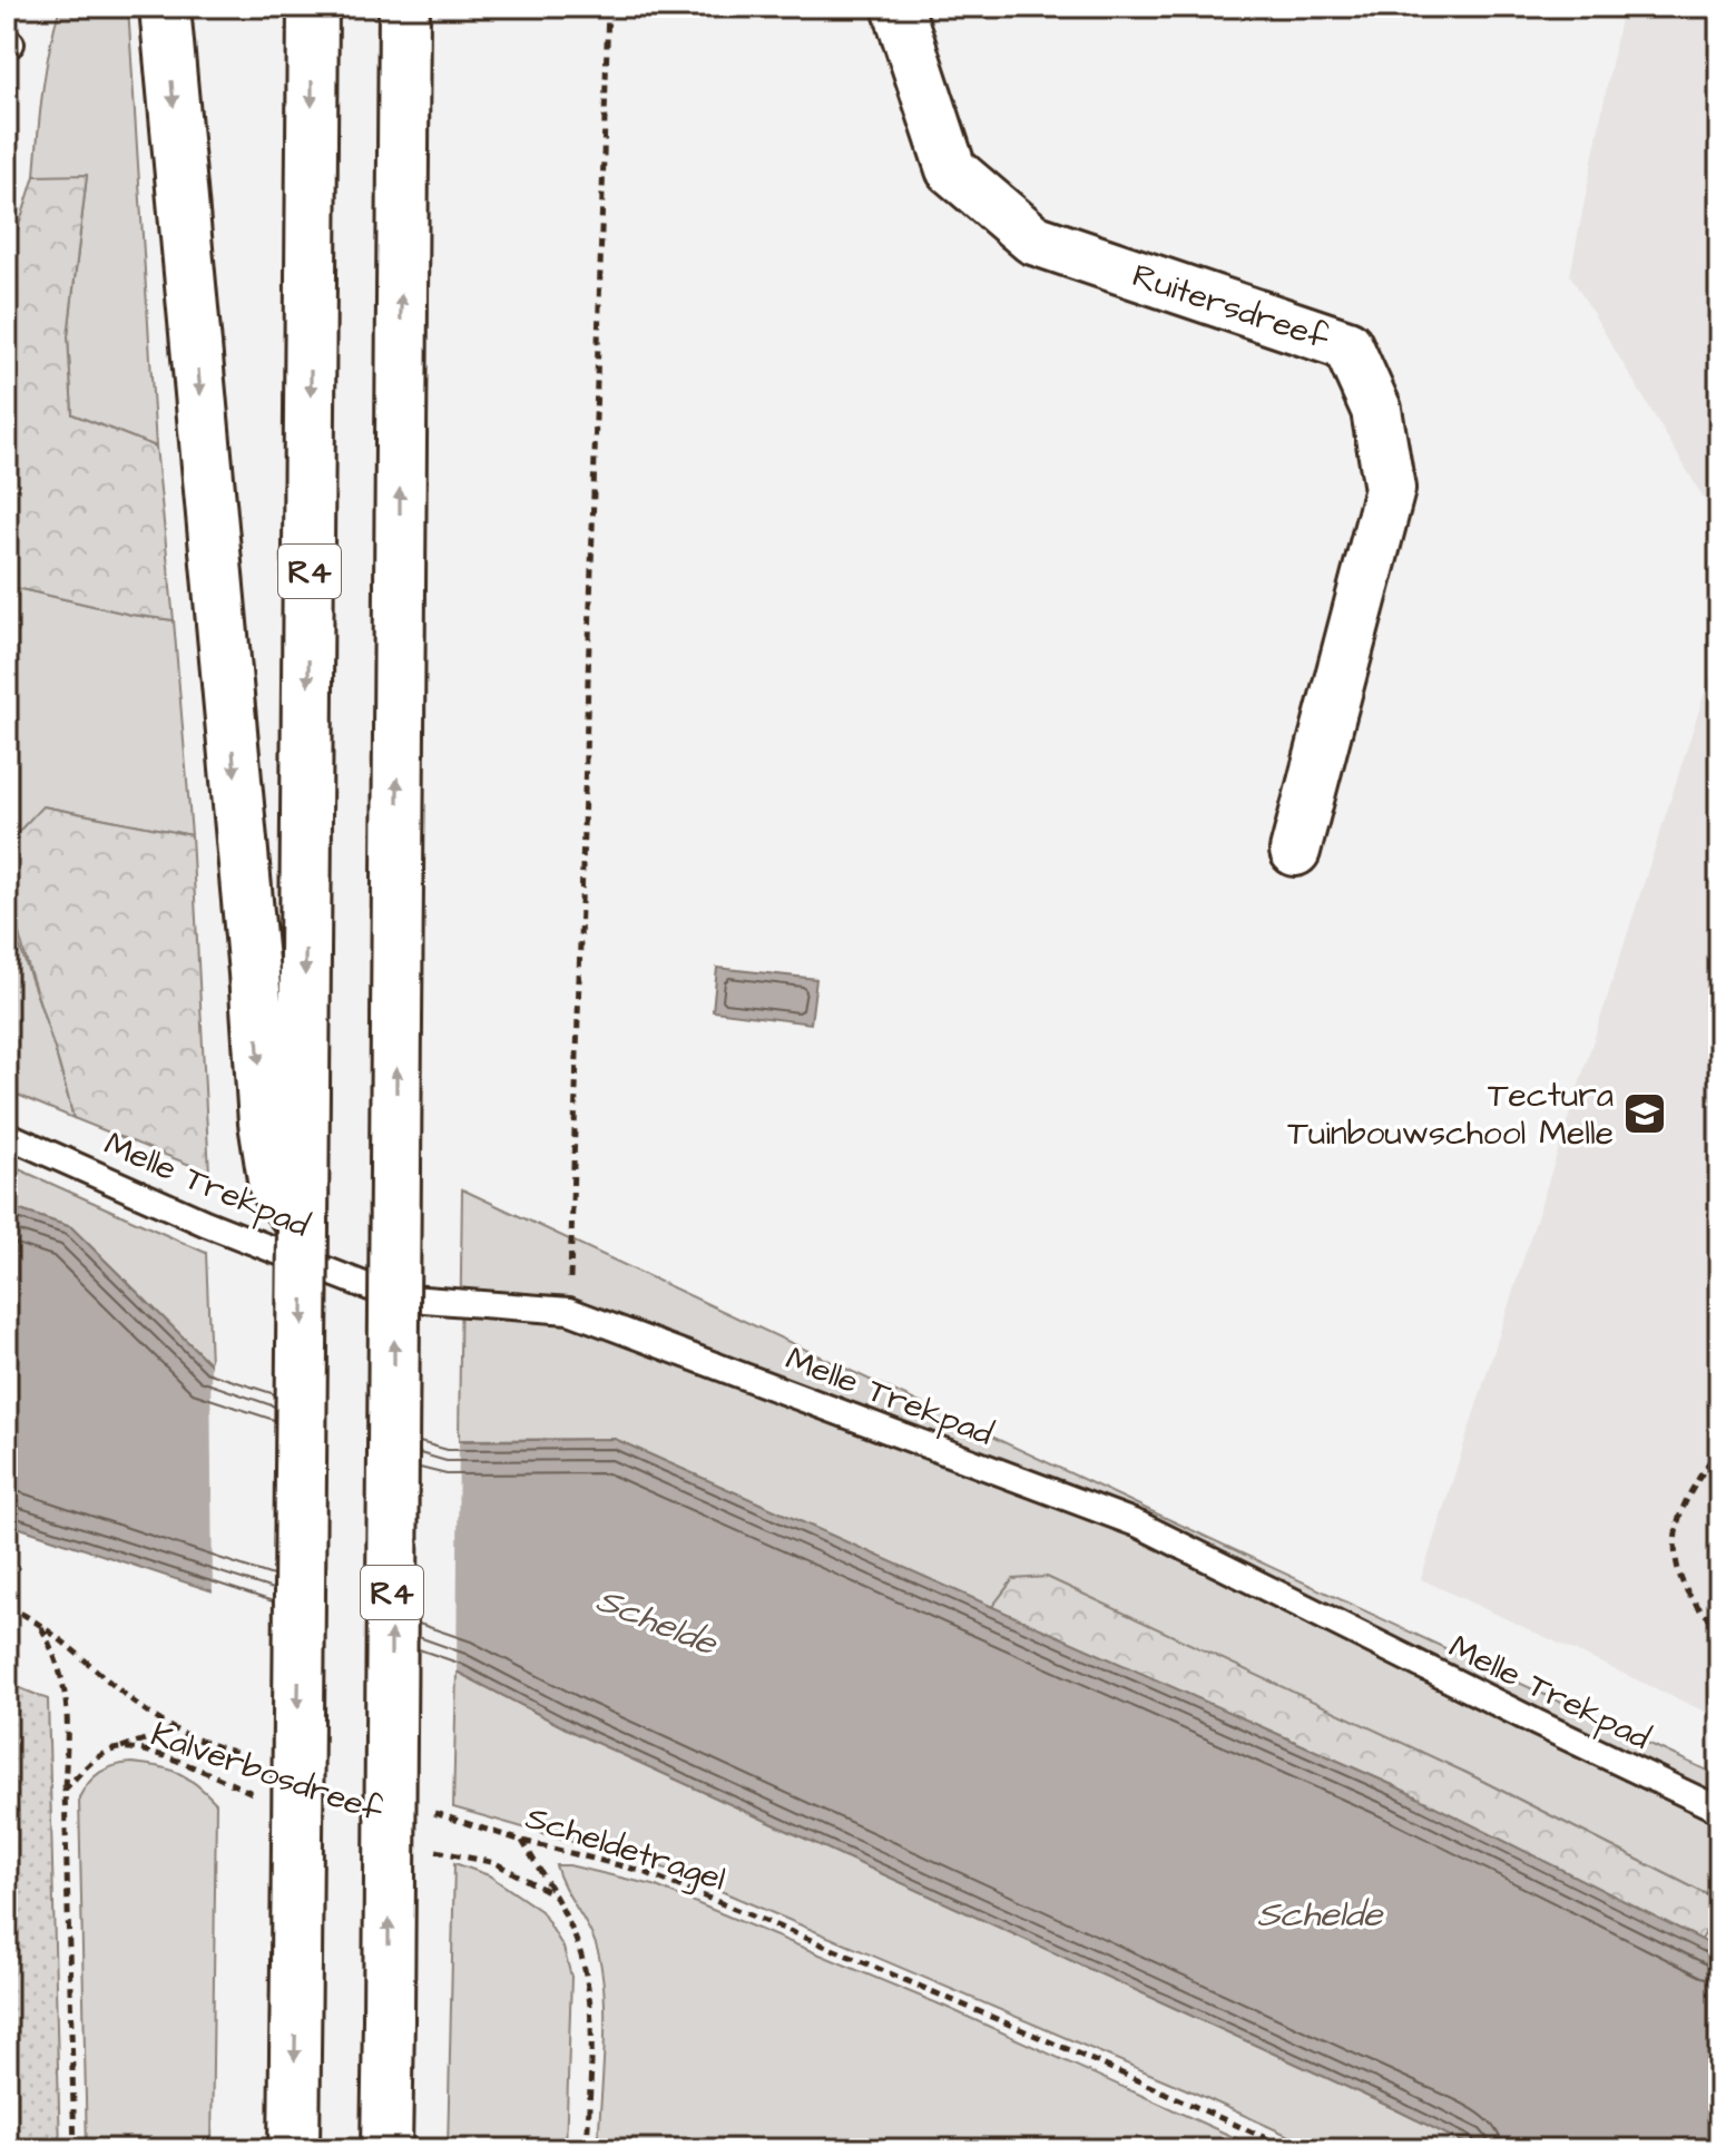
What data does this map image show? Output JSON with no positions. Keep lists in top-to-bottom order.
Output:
{
  "streets": {
    "main road": ["Ruitersdreef", "R4"],
    "lane": ["Melle Trekpad"],
    "path": ["Kalverbosdreef", "Scheldetragel"]
  },
  "water": ["Schelde"],
  "places": {
    "school or university": ["Tectura Tuinbouwschool Melle"]
  }
}
